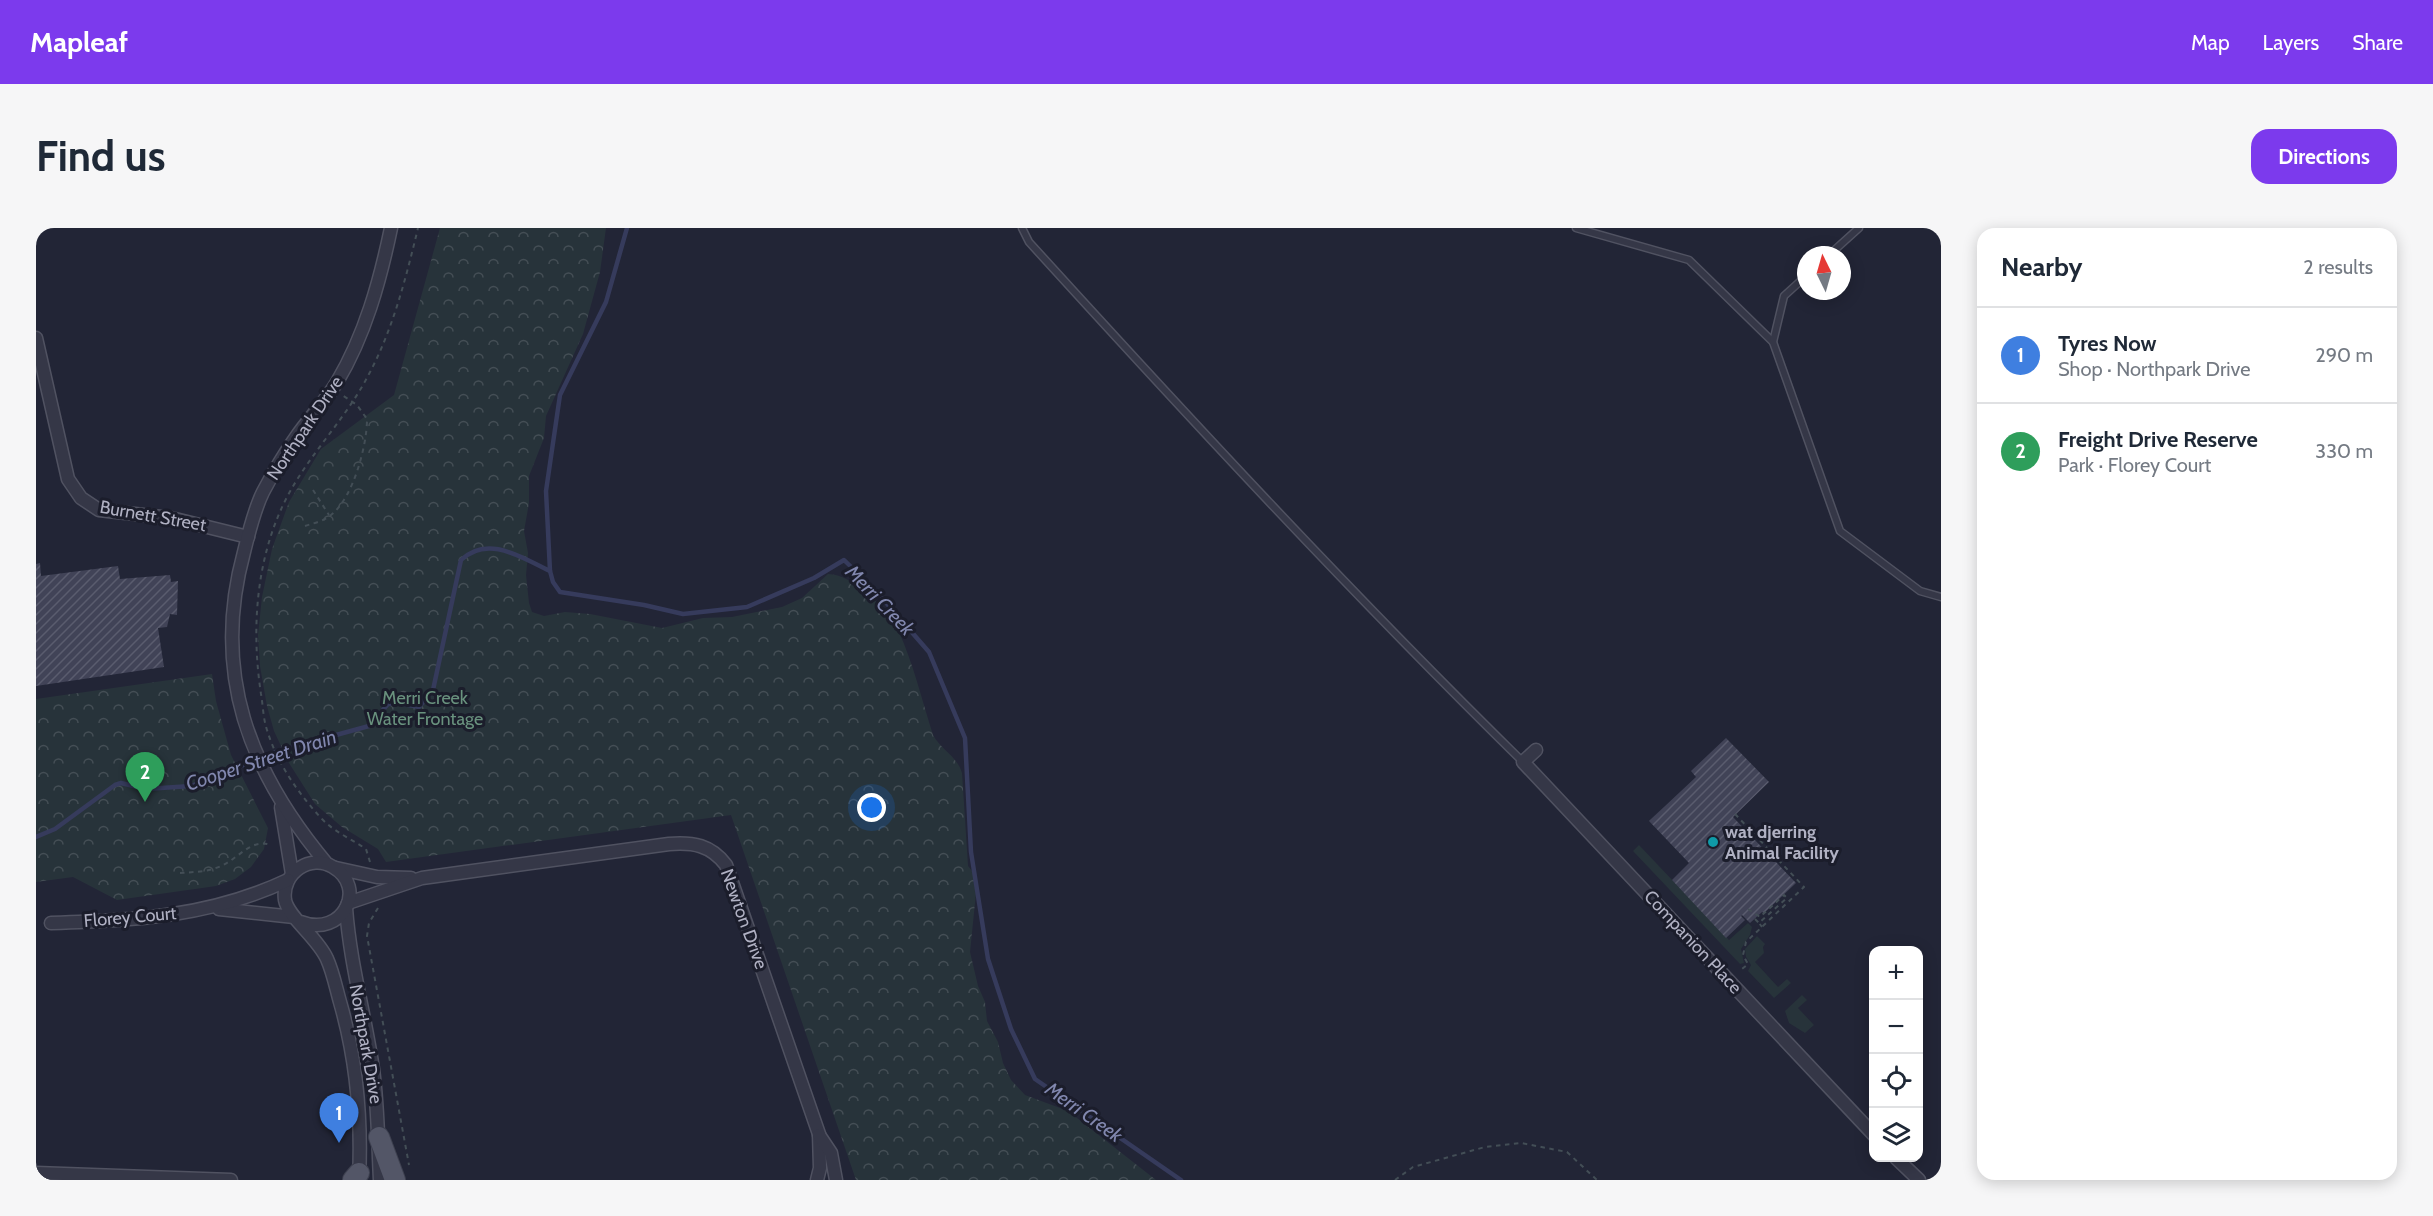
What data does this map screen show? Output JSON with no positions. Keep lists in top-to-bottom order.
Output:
{
  "streets": {
    "street": [
      "Northpark Drive",
      "Burnett Street",
      "Florey Court",
      "Newton Drive",
      "Companion Place"
    ]
  },
  "crossings": [
    ["Northpark Drive", "Burnett Street"],
    ["Northpark Drive", "Florey Court"],
    ["Northpark Drive", "Newton Drive"],
    ["Florey Court", "Newton Drive"]
  ],
  "water": ["Merri Creek", "Cooper Street Drain"],
  "parks": ["Merri Creek Water Frontage"],
  "places": ["wat djerring Animal Facility"],
  "north": "top",
  "page": {
    "header": "Mapleaf",
    "nav": ["Map", "Layers", "Share"],
    "buttons": "Directions",
    "title": "Find us",
    "heading": ["Nearby", "2 results"],
    "list": [
      {
        "mark": "1",
        "name": "Tyres Now",
        "note": "Shop · Northpark Drive",
        "value": "290 m"
      },
      {
        "mark": "2",
        "name": "Freight Drive Reserve",
        "note": "Park · Florey Court",
        "value": "330 m"
      }
    ],
    "pins": ["2", "1"],
    "map_buttons": ["+", "−"]
  }
}
